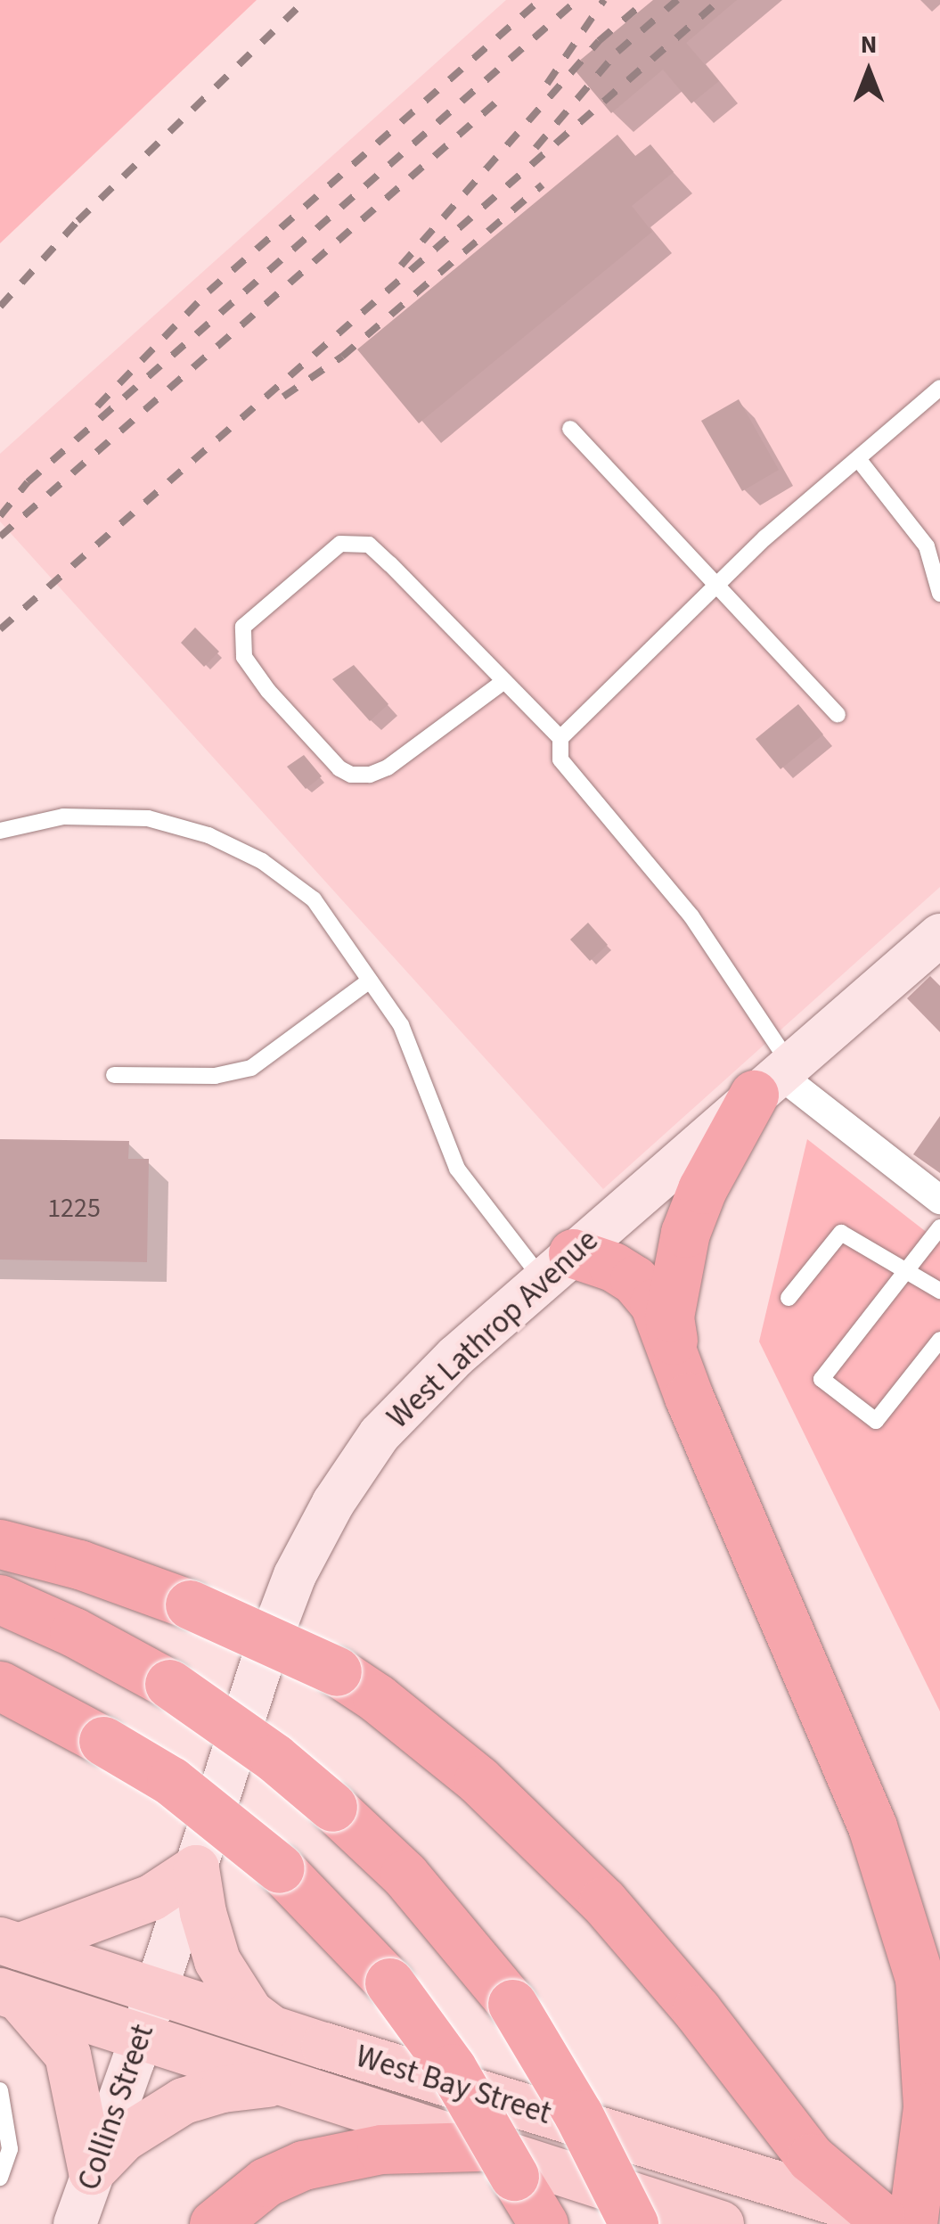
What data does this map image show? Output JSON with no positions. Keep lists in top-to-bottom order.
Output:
{
  "streets": {
    "main road": ["West Bay Street"],
    "street": ["West Lathrop Avenue", "Collins Street"]
  },
  "crossings": [
    ["West Lathrop Avenue", "West Bay Street"],
    ["West Lathrop Avenue", "Collins Street"],
    ["West Bay Street", "Collins Street"]
  ],
  "house_numbers": ["1225"],
  "north": "top"
}
